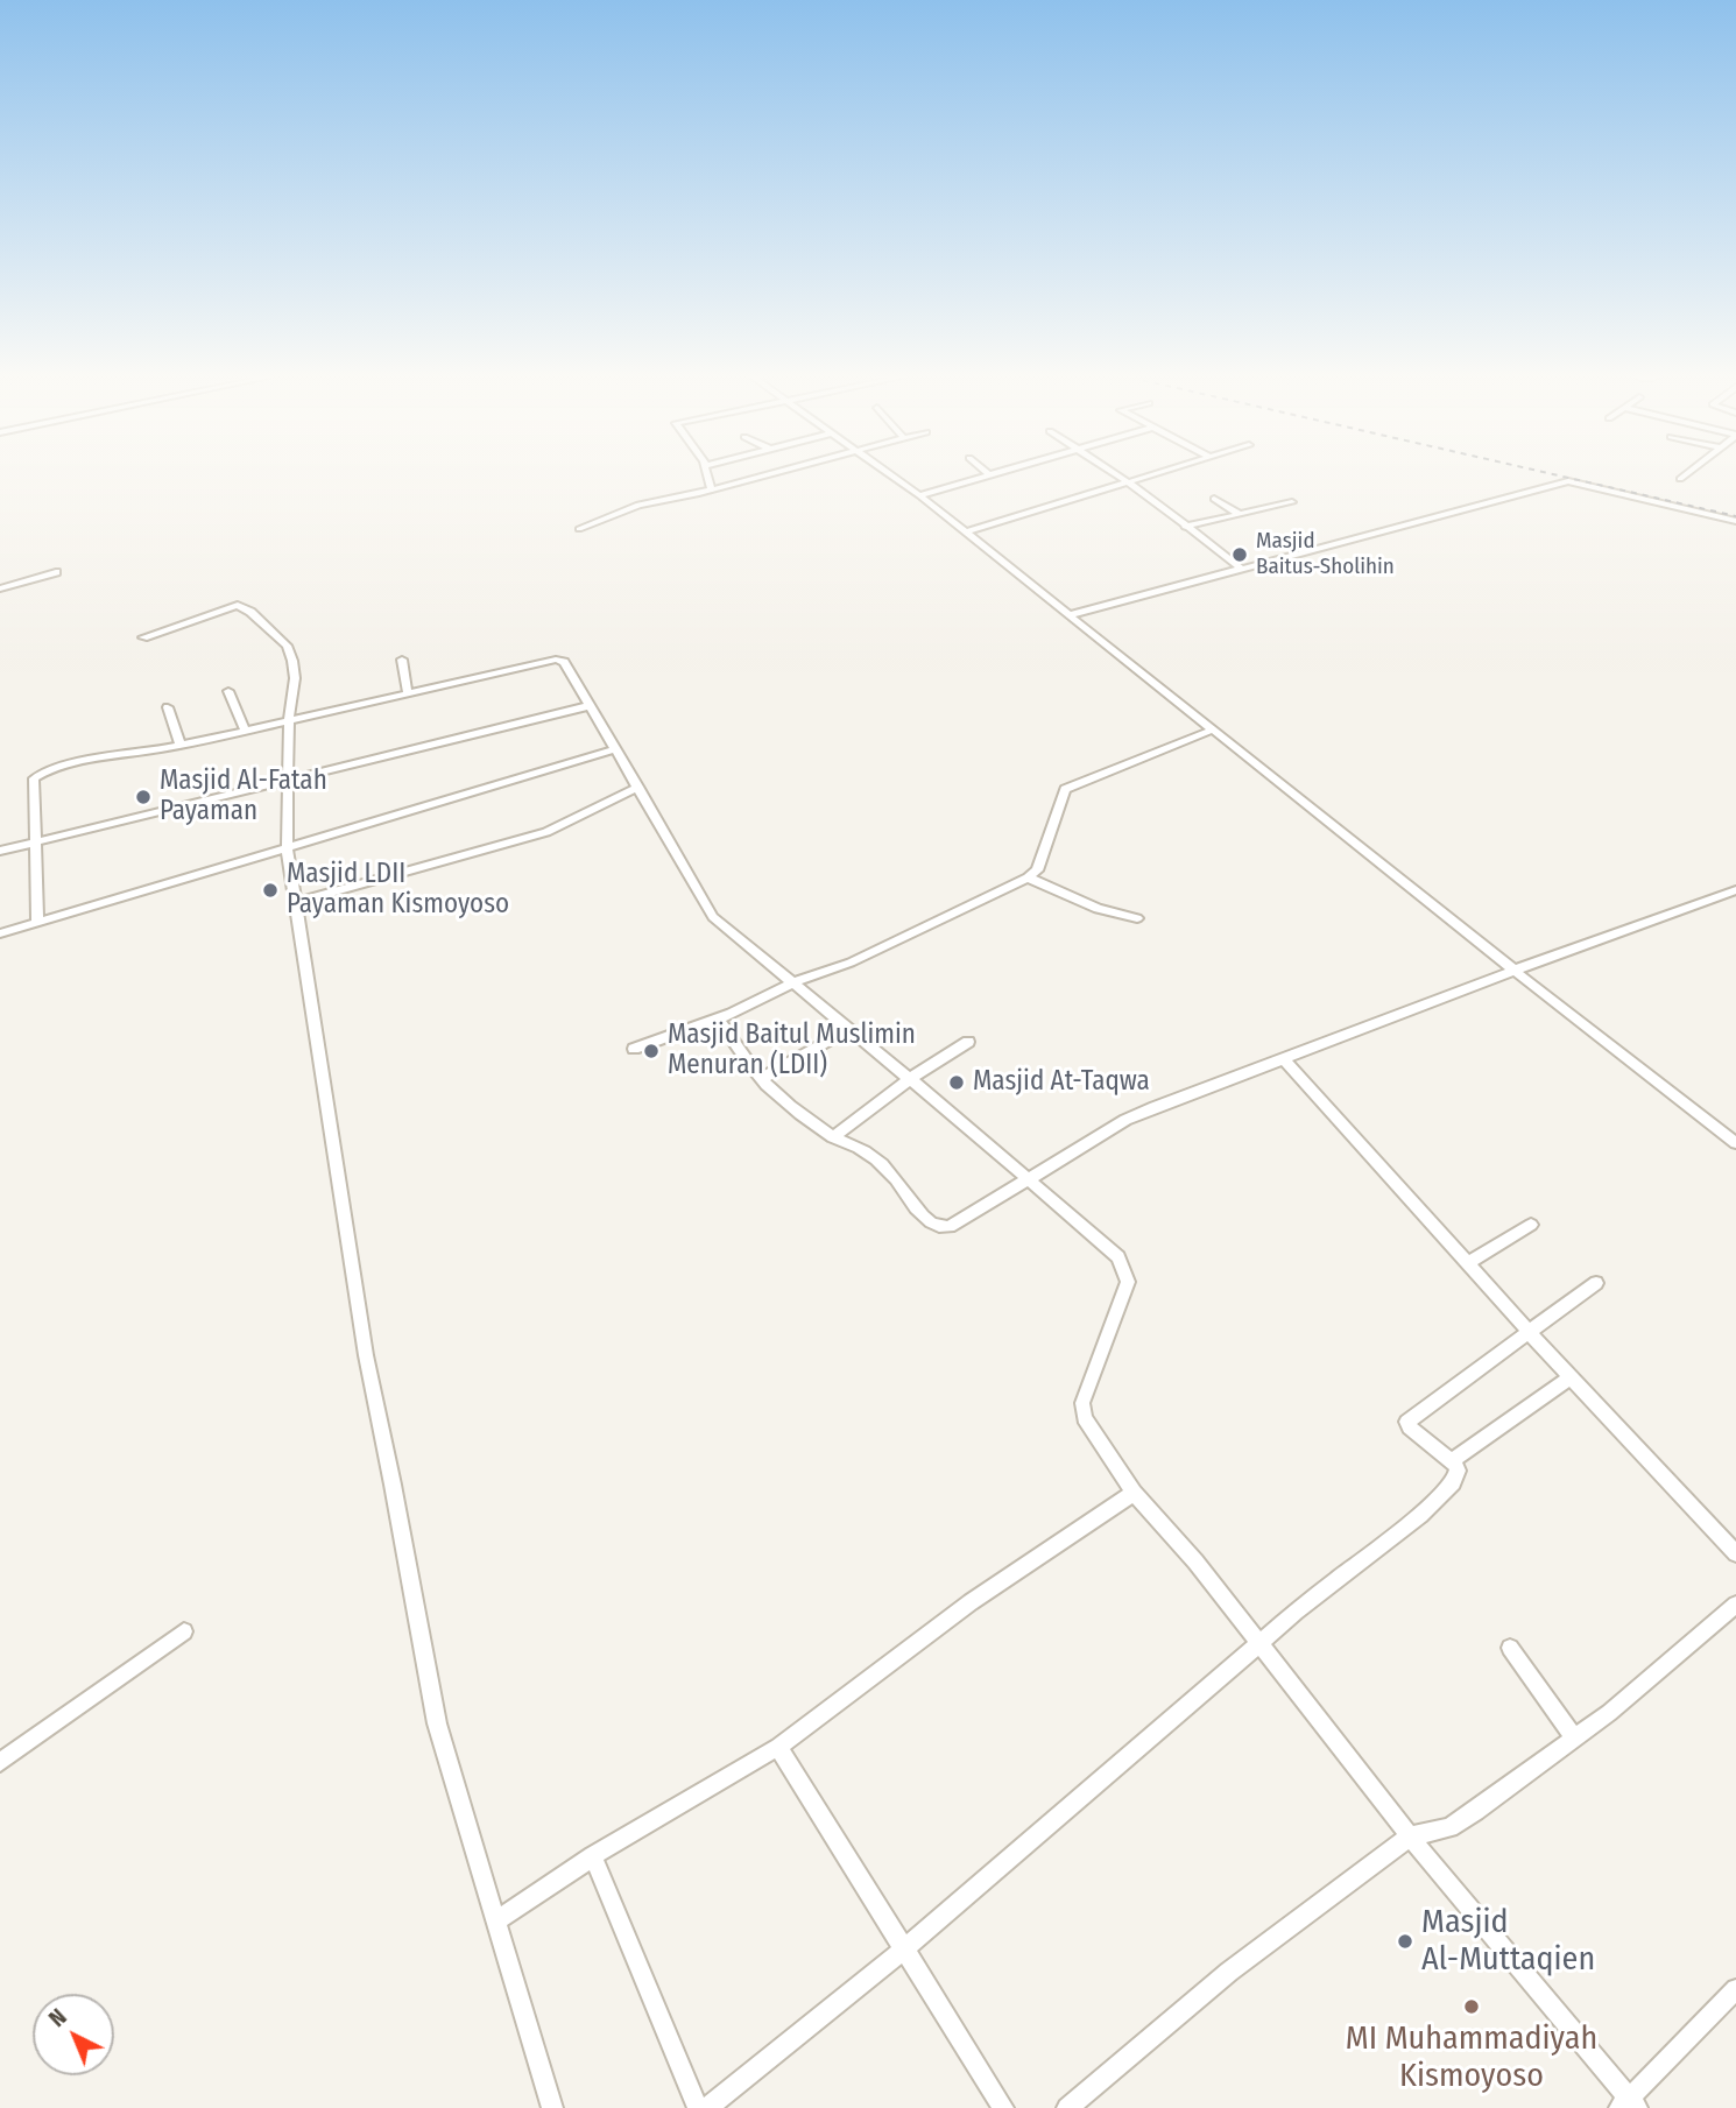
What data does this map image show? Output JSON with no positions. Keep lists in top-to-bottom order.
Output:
{
  "places": [
    "Masjid Baitus-Sholihin",
    "Masjid Al-Fatah Payaman",
    "Masjid LDII Payaman Kismoyoso",
    "Masjid Baitul Muslimin Menuran (LDII)",
    "Masjid At-Taqwa",
    "Masjid Al-Muttaqien",
    "MI Muhammadiyah Kismoyoso"
  ],
  "north": "top left"
}
